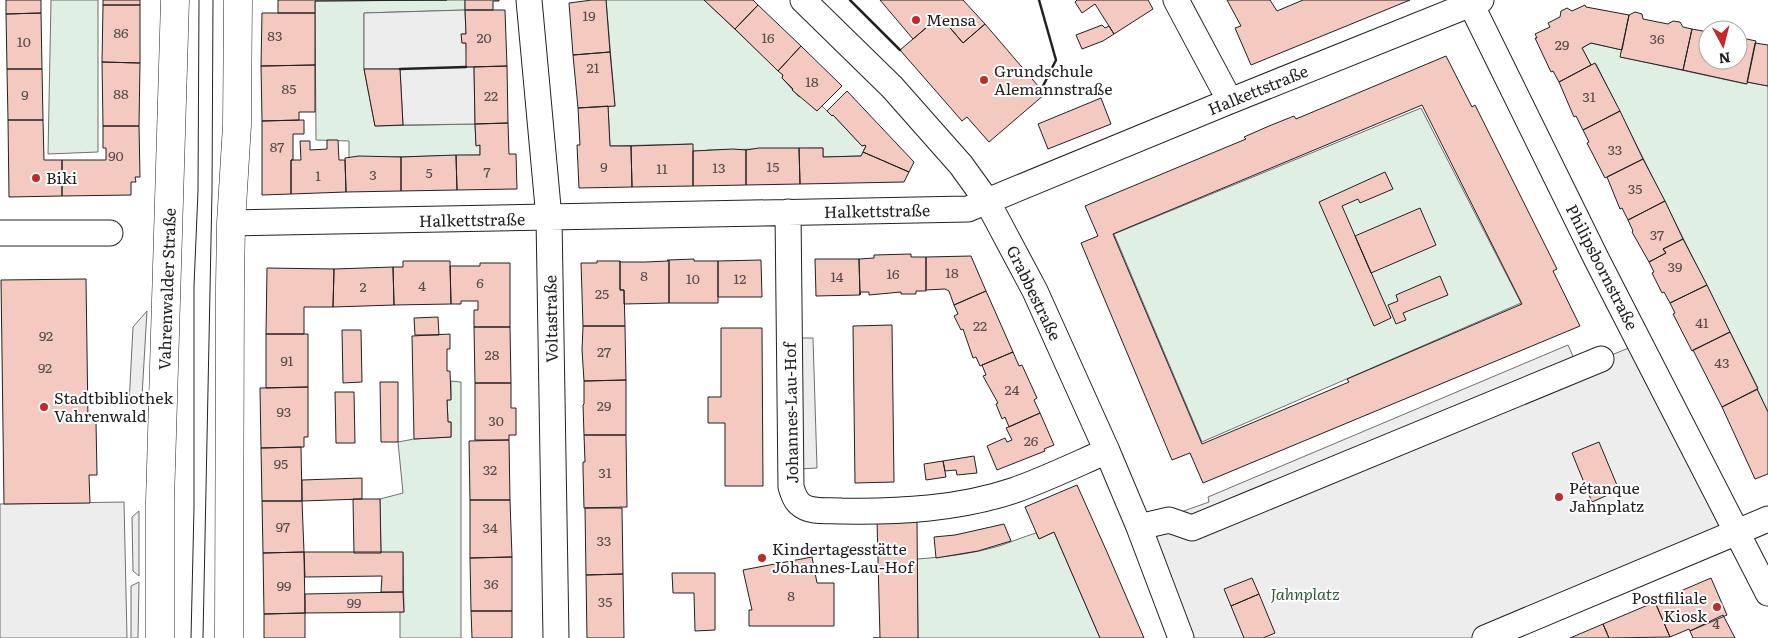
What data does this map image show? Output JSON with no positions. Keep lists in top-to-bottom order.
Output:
{
  "streets": {
    "main road": ["Vahrenwalder Straße"],
    "street": [
      "Halkettstraße",
      "Philipsbornstraße",
      "Grabbestraße",
      "Voltastraße",
      "Johannes-Lau-Hof"
    ]
  },
  "crossings": [
    ["Halkettstraße", "Philipsbornstraße"],
    ["Halkettstraße", "Grabbestraße"],
    ["Halkettstraße", "Voltastraße"],
    ["Halkettstraße", "Johannes-Lau-Hof"],
    ["Grabbestraße", "Johannes-Lau-Hof"]
  ],
  "parks": ["Jahnplatz"],
  "places": [
    "Mensa",
    "Grundschule Alemannstraße",
    "Biki",
    "Stadtbibliothek Vahrenwald",
    "Pétanque Jahnplatz",
    "Kindertagesstätte Johannes-Lau-Hof",
    "Postfiliale Kiosk"
  ],
  "house_numbers": [
    "19",
    "86",
    "83",
    "20",
    "16",
    "36",
    "10",
    "29",
    "21",
    "18",
    "85",
    "88",
    "9",
    "22",
    "31",
    "87",
    "33",
    "90",
    "9",
    "15",
    "13",
    "11",
    "7",
    "5",
    "3",
    "1",
    "35",
    "37",
    "39",
    "18",
    "16",
    "8",
    "14",
    "10",
    "12",
    "6",
    "4",
    "2",
    "25",
    "41",
    "22",
    "92",
    "27",
    "28",
    "91",
    "43",
    "92",
    "24",
    "29",
    "93",
    "30",
    "26",
    "95",
    "32",
    "31",
    "97",
    "34",
    "33",
    "36",
    "99",
    "8",
    "35",
    "99",
    "4"
  ],
  "north": "bottom"
}
